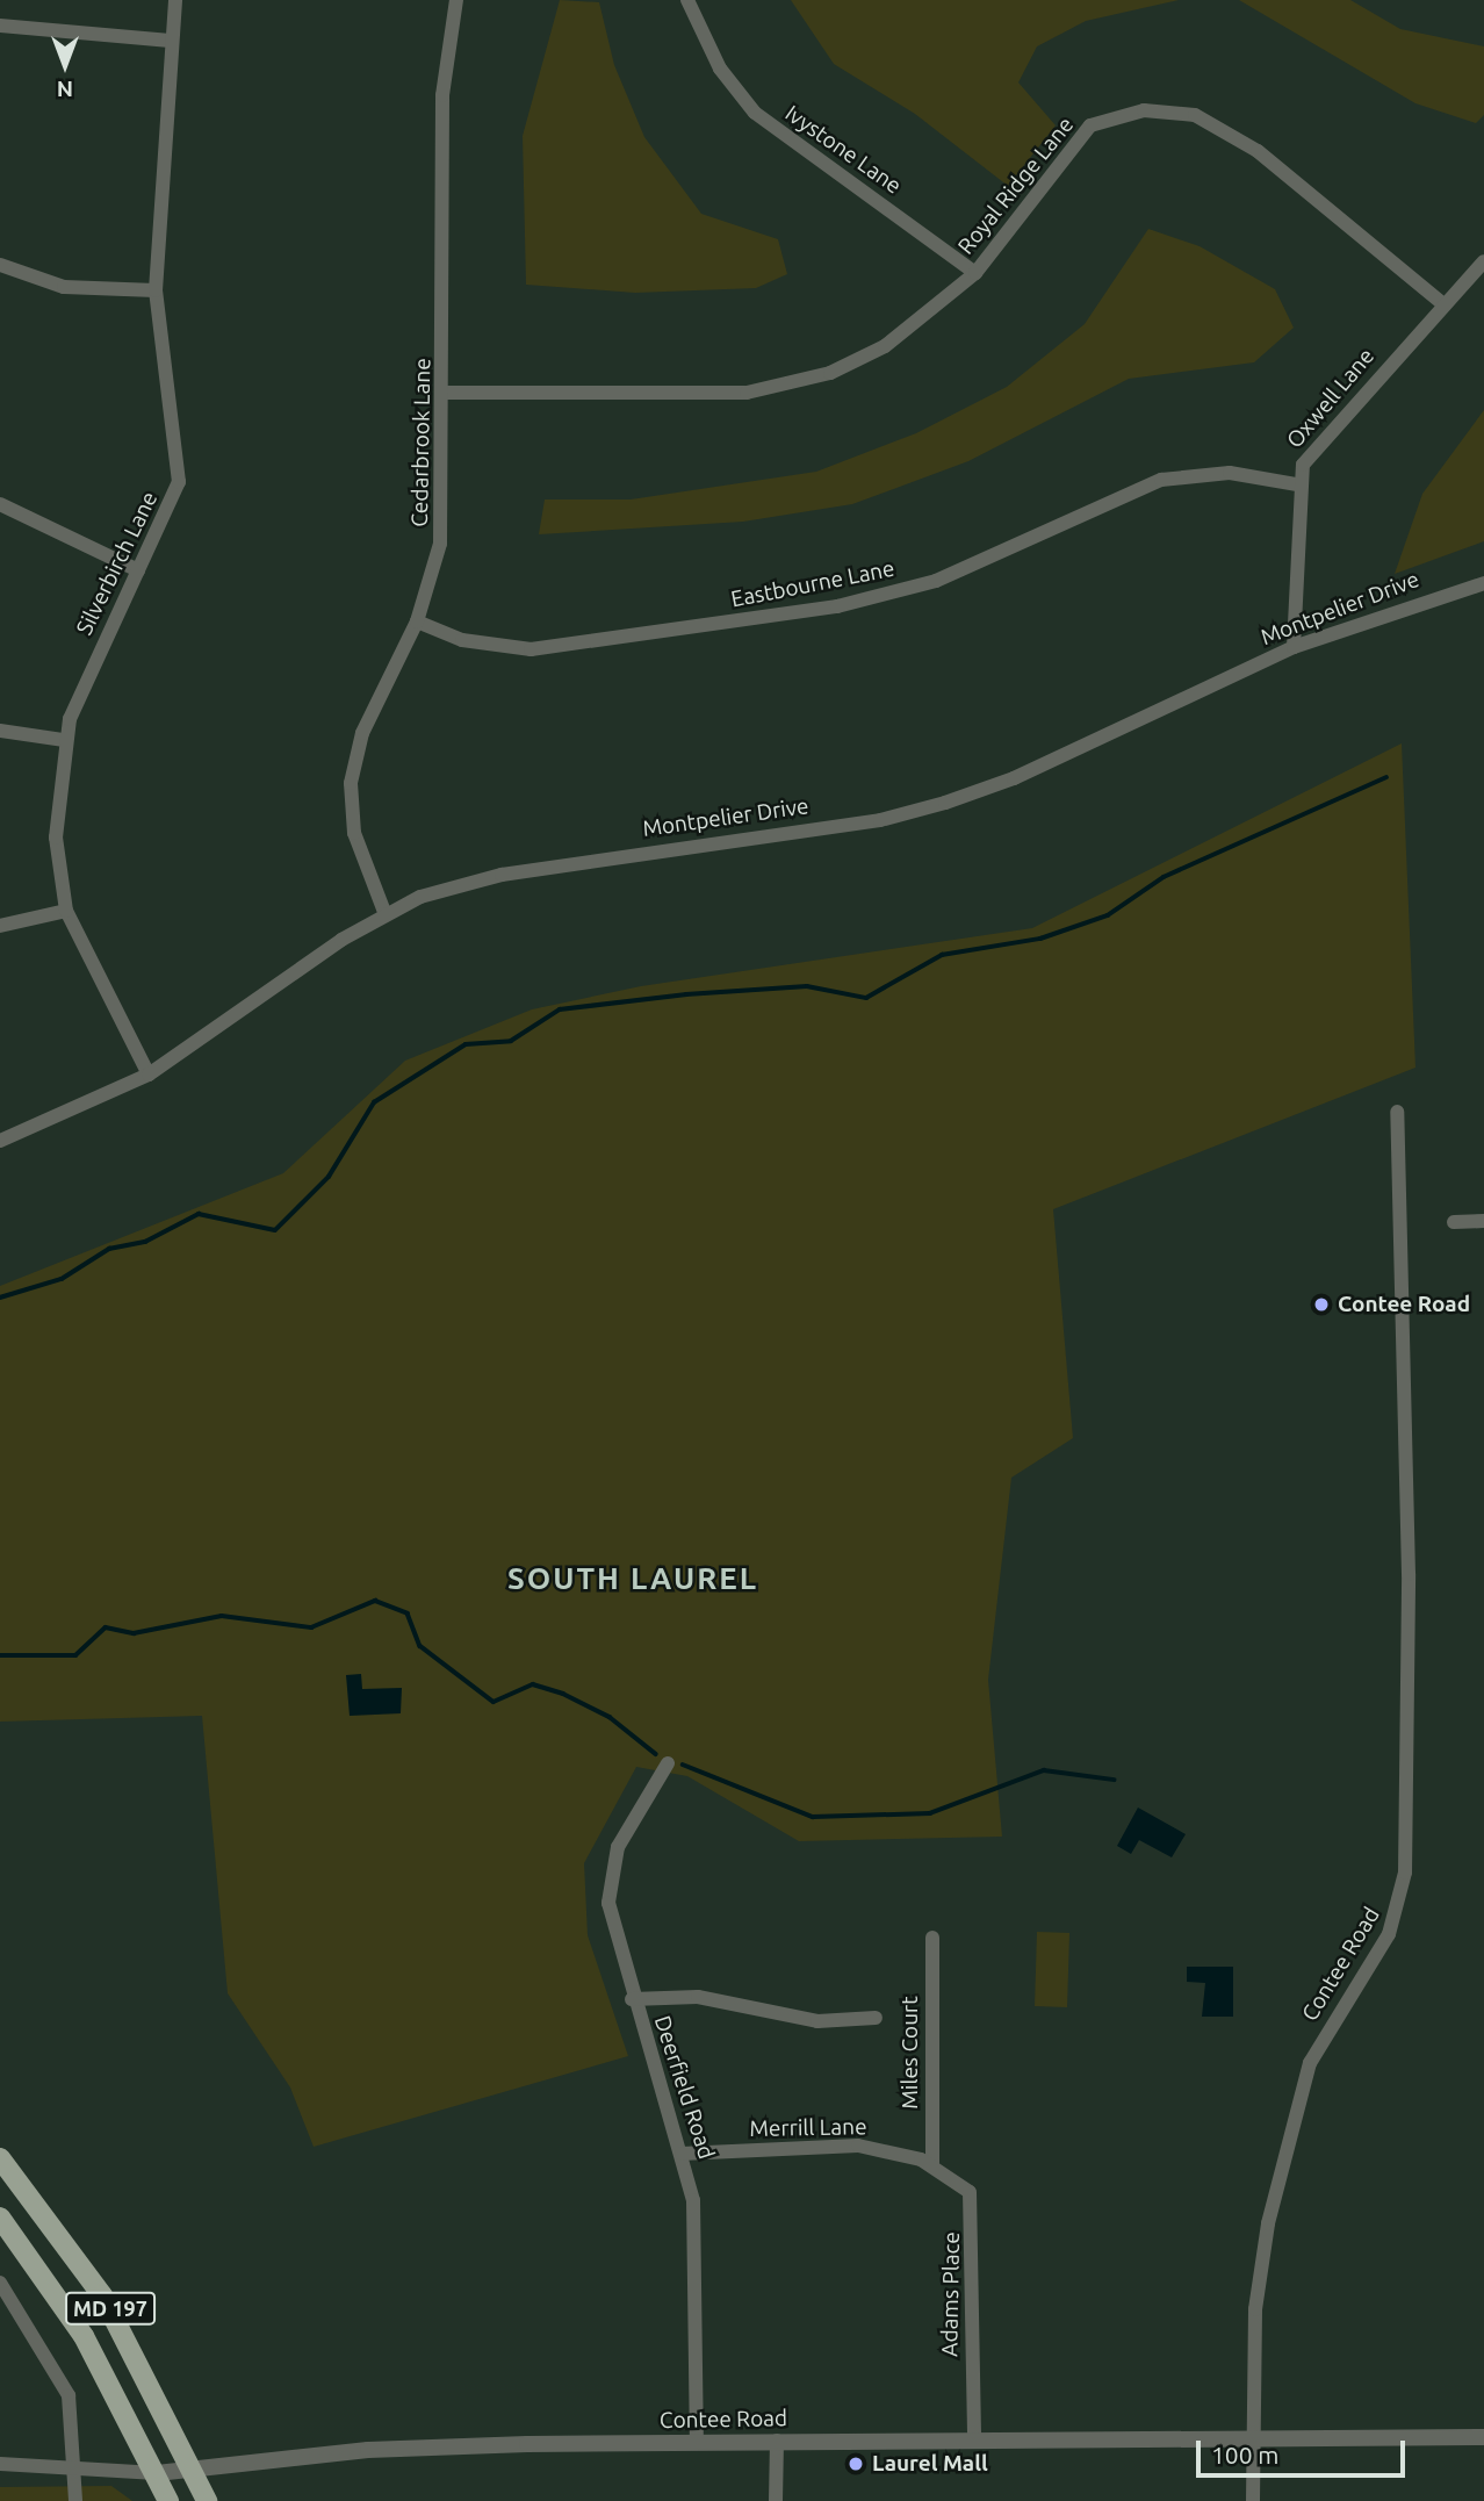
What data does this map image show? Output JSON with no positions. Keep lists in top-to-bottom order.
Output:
{
  "streets": {
    "main road": ["MD 197"],
    "street": [
      "Ivystone Lane",
      "Royal Ridge Lane",
      "Oxwell Lane",
      "Cedarbrook Lane",
      "Silverbirch Lane",
      "Eastbourne Lane",
      "Montpelier Drive",
      "Contee Road",
      "Miles Court",
      "Deerfield Road",
      "Merrill Lane",
      "Adams Place"
    ]
  },
  "crossings": [
    ["Ivystone Lane", "Royal Ridge Lane"],
    ["Royal Ridge Lane", "Oxwell Lane"],
    ["Royal Ridge Lane", "Cedarbrook Lane"],
    ["Oxwell Lane", "Eastbourne Lane"],
    ["Oxwell Lane", "Montpelier Drive"],
    ["Cedarbrook Lane", "Eastbourne Lane"],
    ["Cedarbrook Lane", "Montpelier Drive"],
    ["Silverbirch Lane", "Montpelier Drive"],
    ["Contee Road", "Deerfield Road"],
    ["Contee Road", "Adams Place"],
    ["Contee Road", "MD 197"],
    ["Miles Court", "Merrill Lane"],
    ["Miles Court", "Adams Place"],
    ["Deerfield Road", "Merrill Lane"],
    ["Merrill Lane", "Adams Place"]
  ],
  "districts": ["SOUTH LAUREL"],
  "places": ["Contee Road", "Laurel Mall"],
  "scale_bar": "100 m",
  "north": "bottom"
}
